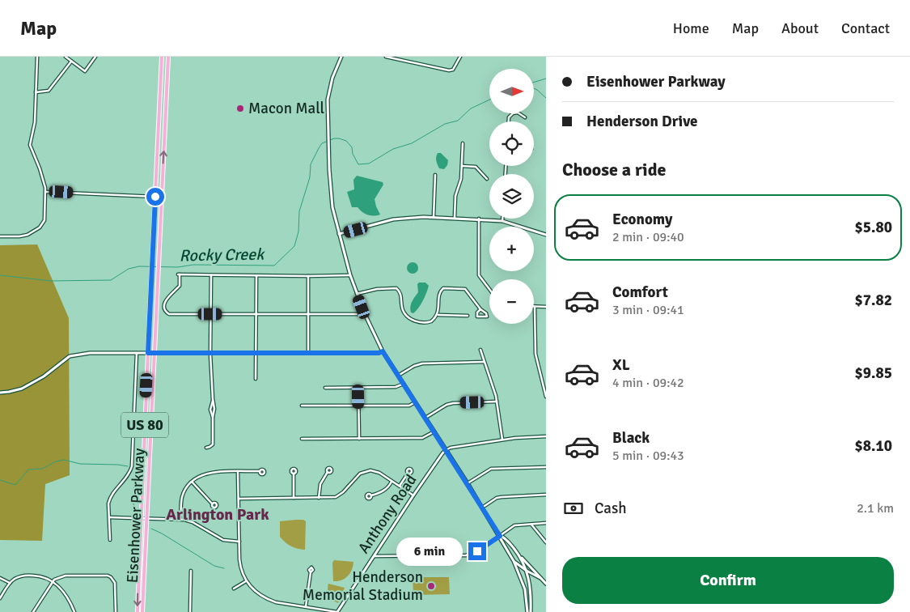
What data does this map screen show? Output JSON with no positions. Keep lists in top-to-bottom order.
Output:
{
  "streets": {
    "main road": ["US 80", "Eisenhower Parkway"],
    "street": ["Anthony Road"]
  },
  "districts": ["Arlington Park"],
  "water": ["Rocky Creek"],
  "places": ["Macon Mall", "Henderson Memorial Stadium"],
  "north": "right",
  "page": {
    "header": "Map",
    "nav": [
      "Home",
      "Map",
      "About",
      "Contact"
    ],
    "banner": ["Eisenhower Parkway", "Henderson Drive"],
    "map_buttons": ["+", "−"],
    "heading": "Choose a ride",
    "list": [
      {
        "name": "Economy",
        "note": "2 min · 09:40",
        "value": "$5.80"
      },
      {
        "name": "Comfort",
        "note": "3 min · 09:41",
        "value": "$7.82"
      },
      {
        "name": "XL",
        "note": "4 min · 09:42",
        "value": "$9.85"
      },
      {
        "name": "Black",
        "note": "5 min · 09:43",
        "value": "$8.10"
      }
    ],
    "pay": ["Cash", "2.1 km"],
    "bubble": "6 min",
    "buttons": "Confirm"
  }
}
